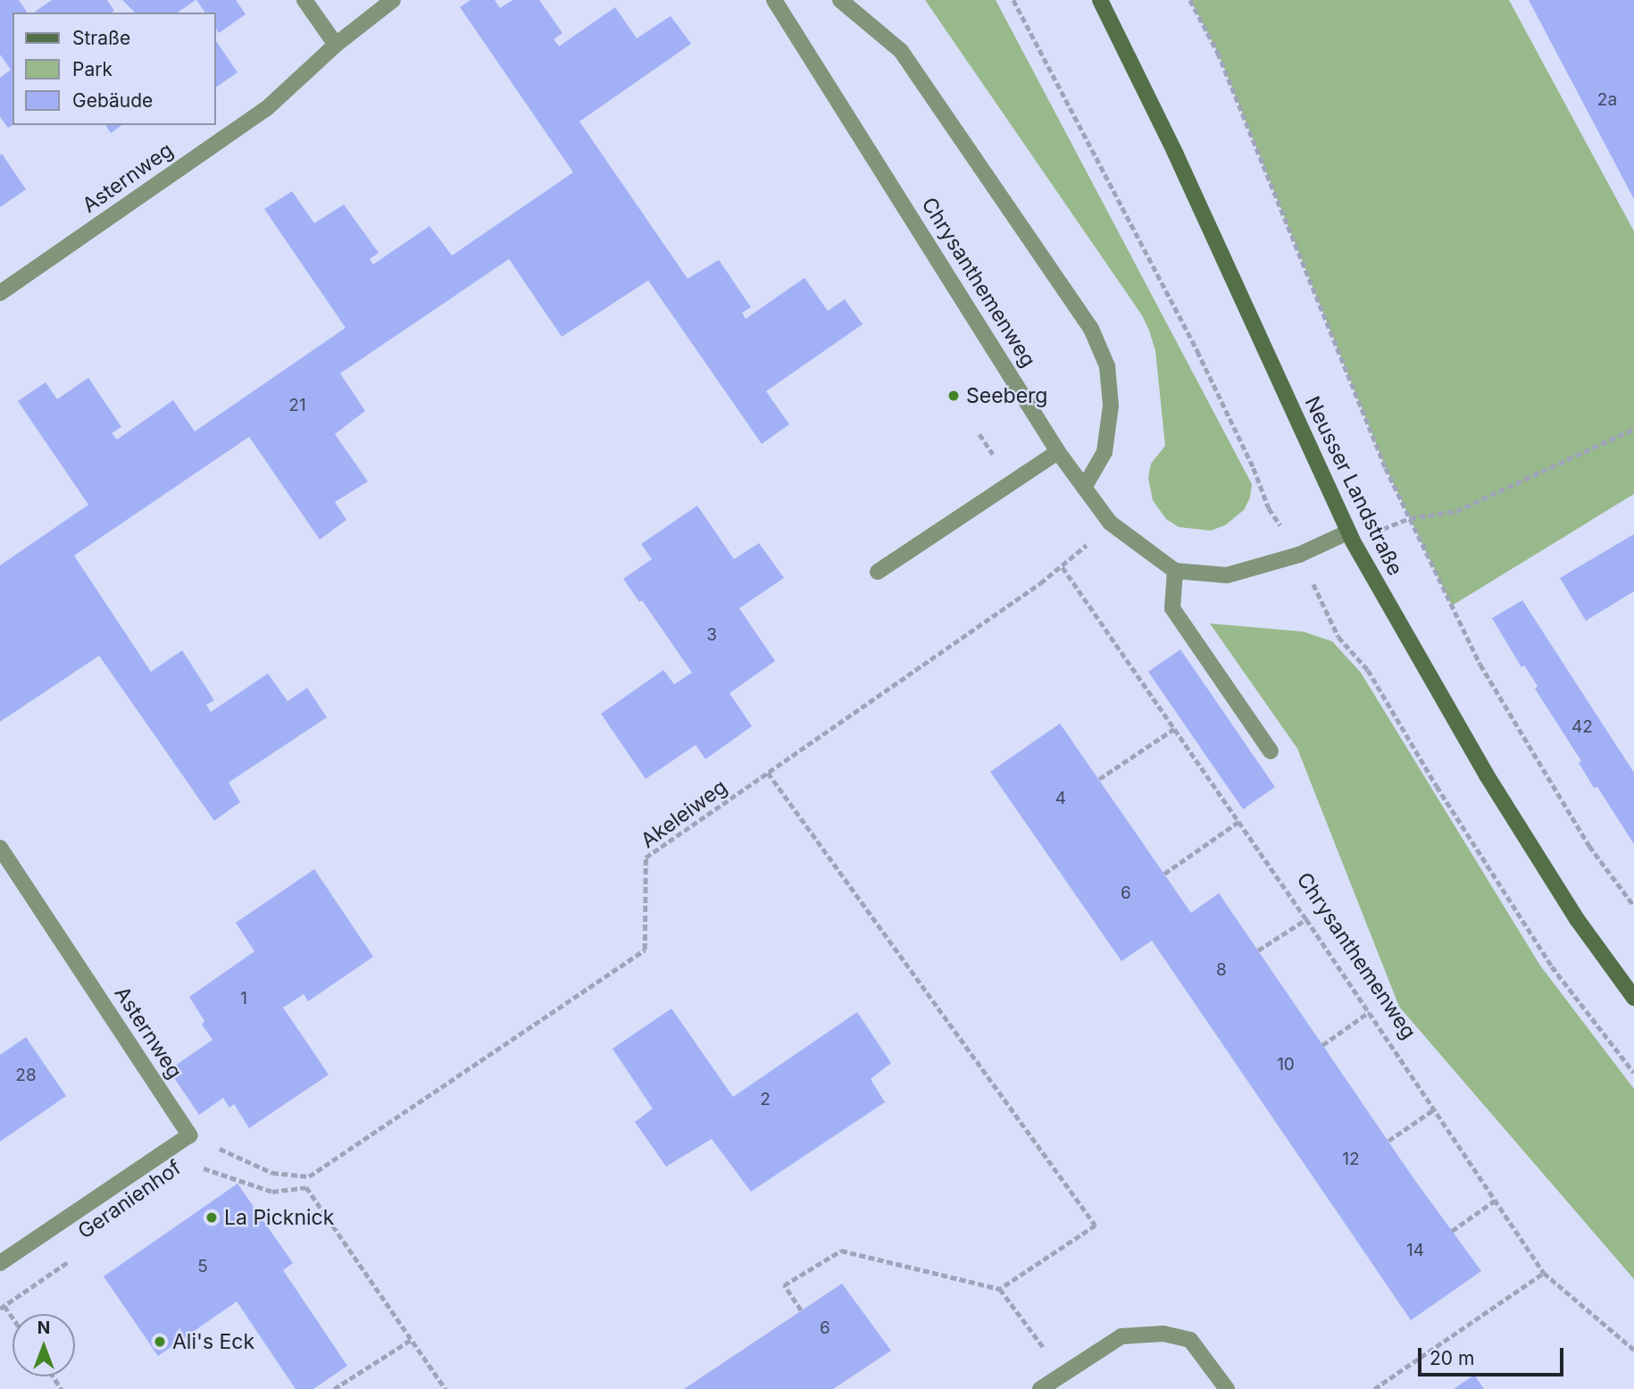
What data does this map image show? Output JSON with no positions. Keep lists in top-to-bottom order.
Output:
{
  "streets": {
    "main road": ["Neusser Landstraße"],
    "street": ["Asternweg", "Chrysanthemenweg"],
    "path": ["Akeleiweg", "Geranienhof"]
  },
  "crossings": [
    ["Asternweg", "Akeleiweg"],
    ["Chrysanthemenweg", "Akeleiweg"]
  ],
  "places": ["Seeberg", "La Picknick", "Ali's Eck"],
  "house_numbers": [
    "2a",
    "21",
    "3",
    "42",
    "4",
    "6",
    "8",
    "1",
    "10",
    "28",
    "2",
    "12",
    "14",
    "5",
    "6"
  ],
  "legend": ["Straße", "Park", "Gebäude"],
  "scale_bar": "20 m",
  "north": "top"
}
